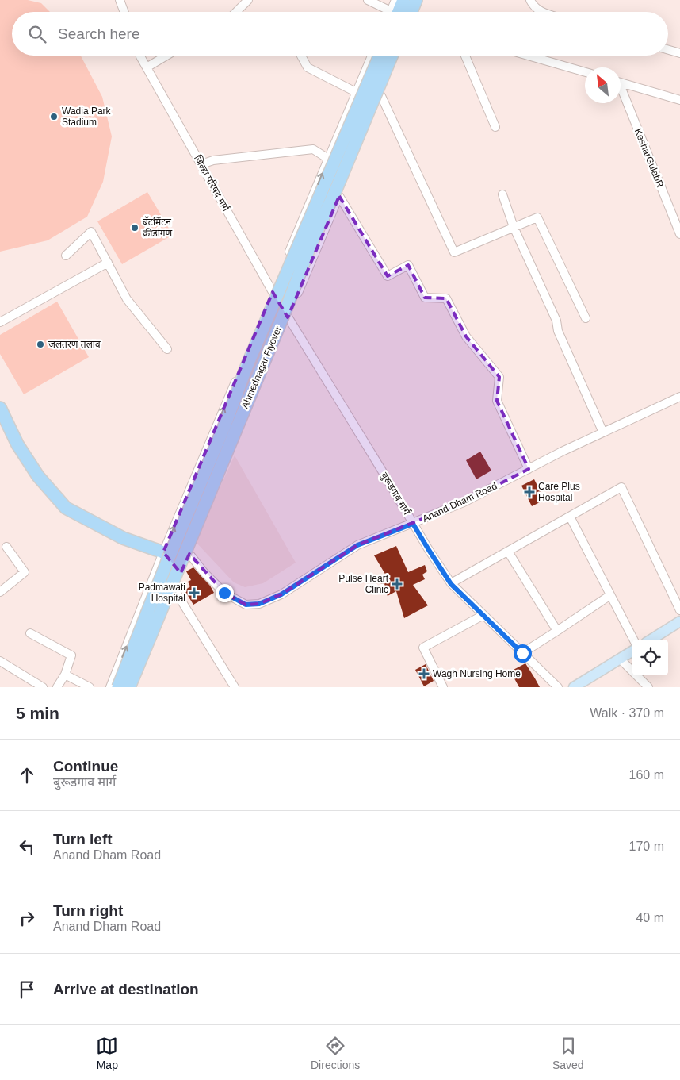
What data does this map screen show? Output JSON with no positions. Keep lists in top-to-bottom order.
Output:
{
  "streets": {
    "highway": ["Ahmednagar Flyover"],
    "street": [
      "KesharGulabR",
      "जिल्हा परिषद मार्ग",
      "बुरूडगाव मार्ग",
      "Anand Dham Road"
    ]
  },
  "crossings": [
    ["जिल्हा परिषद मार्ग", "बुरूडगाव मार्ग"],
    ["बुरूडगाव मार्ग", "Anand Dham Road"]
  ],
  "places": {
    "other": ["Wadia Park Stadium", "बॅटमिंटन क्रीडांगण", "जलतरण तलाव"],
    "health": [
      "Care Plus Hospital",
      "Pulse Heart Clinic",
      "Padmawati Hospital",
      "Wagh Nursing Home"
    ]
  },
  "north": "top left",
  "page": {
    "search": "Search here",
    "heading": ["5 min", "Walk · 370 m"],
    "list": [
      ["Continue", "बुरूडगाव मार्ग", "160 m"],
      ["Turn left", "Anand Dham Road", "170 m"],
      ["Turn right", "Anand Dham Road", "40 m"],
      "Arrive at destination"
    ],
    "nav": ["Map", "Directions", "Saved"]
  }
}
